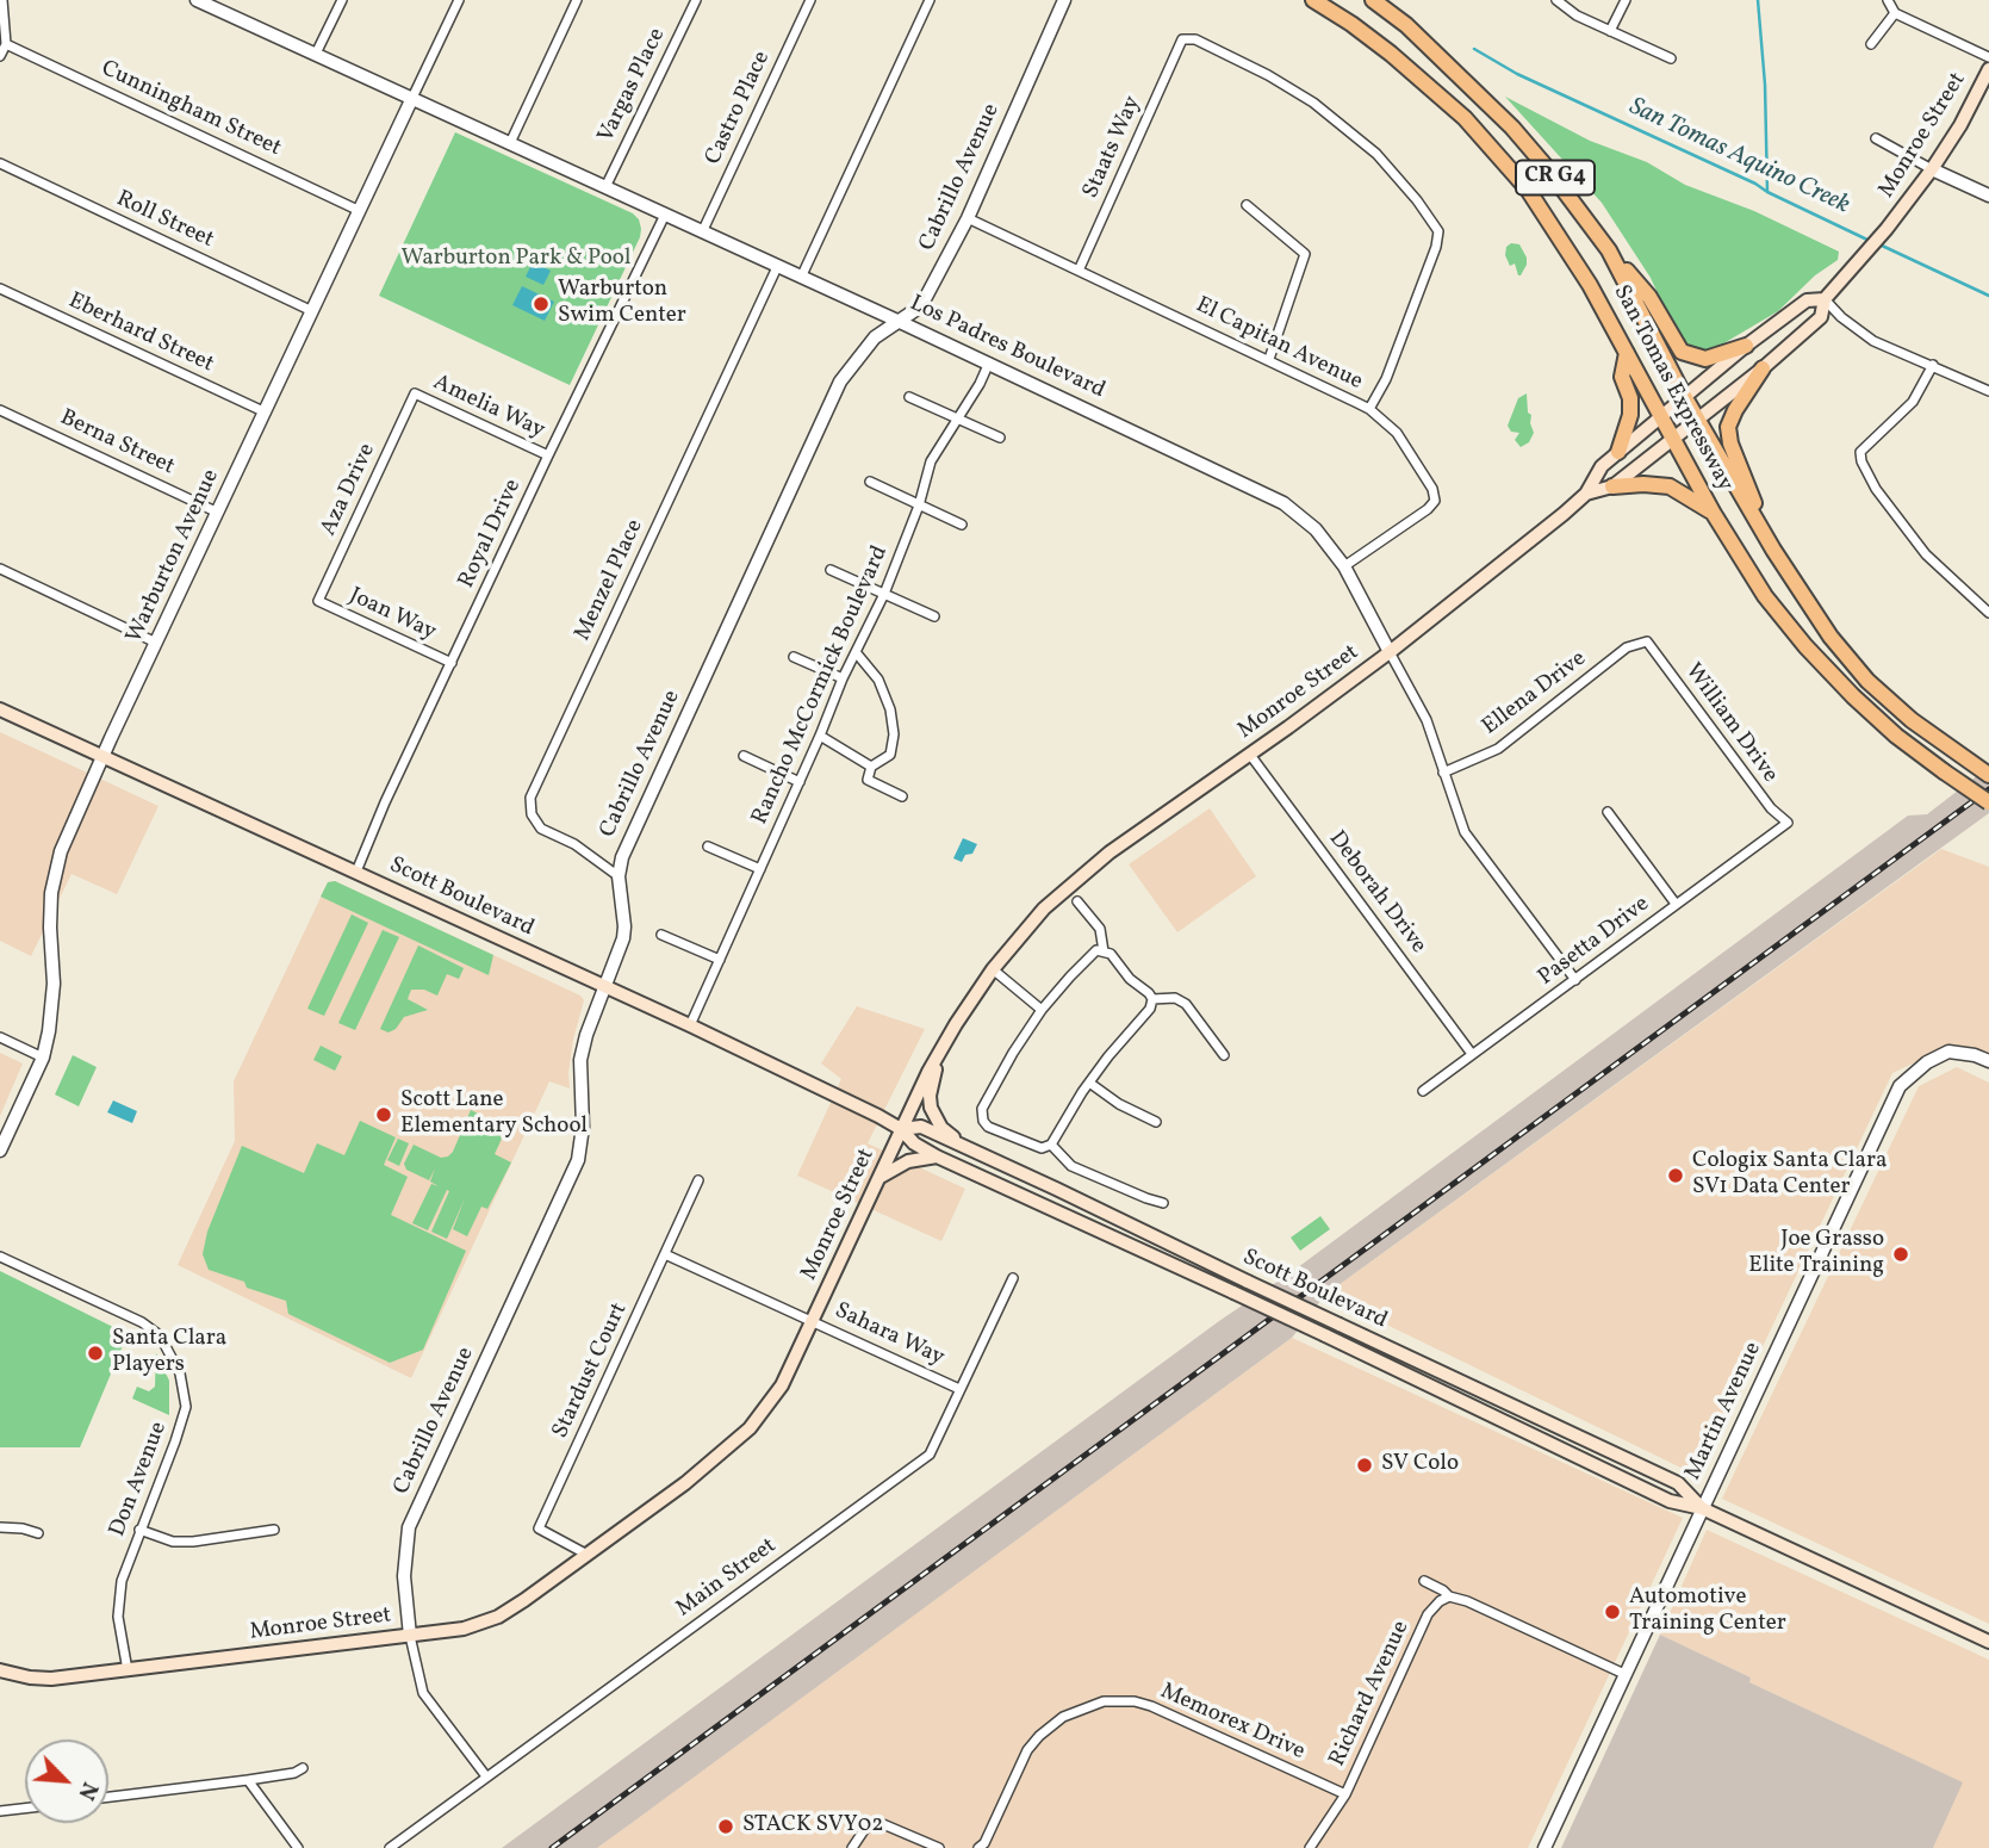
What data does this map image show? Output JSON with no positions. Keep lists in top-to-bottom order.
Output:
{
  "streets": {
    "highway": ["CR G4", "San Tomas Expressway"],
    "main road": ["Monroe Street", "Scott Boulevard"],
    "street": [
      "Vargas Place",
      "Castro Place",
      "Cunningham Street",
      "Staats Way",
      "Cabrillo Avenue",
      "Roll Street",
      "Eberhard Street",
      "El Capitan Avenue",
      "Los Padres Boulevard",
      "Amelia Way",
      "Berna Street",
      "Aza Drive",
      "Royal Drive",
      "Warburton Avenue",
      "Menzel Place",
      "Joan Way",
      "Rancho McCormick Boulevard",
      "Ellena Drive",
      "William Drive",
      "Deborah Drive",
      "Pasetta Drive",
      "Sahara Way",
      "Stardust Court",
      "Martin Avenue",
      "Don Avenue",
      "Main Street",
      "Richard Avenue",
      "Memorex Drive"
    ]
  },
  "crossings": [
    ["Vargas Place", "Los Padres Boulevard"],
    ["Castro Place", "Los Padres Boulevard"],
    ["Cunningham Street", "Warburton Avenue"],
    ["Monroe Street", "Cabrillo Avenue"],
    ["Monroe Street", "Los Padres Boulevard"],
    ["Monroe Street", "San Tomas Expressway"],
    ["Monroe Street", "Deborah Drive"],
    ["Monroe Street", "Scott Boulevard"],
    ["Monroe Street", "Sahara Way"],
    ["Monroe Street", "Stardust Court"],
    ["Monroe Street", "Don Avenue"],
    ["Staats Way", "El Capitan Avenue"],
    ["Cabrillo Avenue", "El Capitan Avenue"],
    ["Cabrillo Avenue", "Los Padres Boulevard"],
    ["Cabrillo Avenue", "Menzel Place"],
    ["Cabrillo Avenue", "Scott Boulevard"],
    ["Cabrillo Avenue", "Main Street"],
    ["Roll Street", "Warburton Avenue"],
    ["Eberhard Street", "Warburton Avenue"],
    ["El Capitan Avenue", "Los Padres Boulevard"],
    ["Los Padres Boulevard", "Royal Drive"],
    ["Los Padres Boulevard", "Warburton Avenue"],
    ["Los Padres Boulevard", "Menzel Place"],
    ["Los Padres Boulevard", "Rancho McCormick Boulevard"],
    ["Los Padres Boulevard", "Ellena Drive"],
    ["Los Padres Boulevard", "Pasetta Drive"],
    ["Amelia Way", "Aza Drive"],
    ["Amelia Way", "Royal Drive"],
    ["Berna Street", "Warburton Avenue"],
    ["Aza Drive", "Joan Way"],
    ["Royal Drive", "Joan Way"],
    ["Royal Drive", "Scott Boulevard"],
    ["Warburton Avenue", "Scott Boulevard"],
    ["Rancho McCormick Boulevard", "Scott Boulevard"],
    ["Ellena Drive", "William Drive"],
    ["William Drive", "Pasetta Drive"],
    ["Deborah Drive", "Pasetta Drive"],
    ["Scott Boulevard", "Martin Avenue"],
    ["Sahara Way", "Stardust Court"],
    ["Sahara Way", "Main Street"],
    ["Richard Avenue", "Memorex Drive"]
  ],
  "water": ["San Tomas Aquino Creek"],
  "parks": ["Warburton Park & Pool"],
  "places": [
    "Warburton Swim Center",
    "Scott Lane Elementary School",
    "Cologix Santa Clara SV1 Data Center",
    "Joe Grasso Elite Training",
    "Santa Clara Players",
    "SV Colo",
    "Automotive Training Center",
    "STACK SVY02"
  ],
  "north": "bottom right"
}
